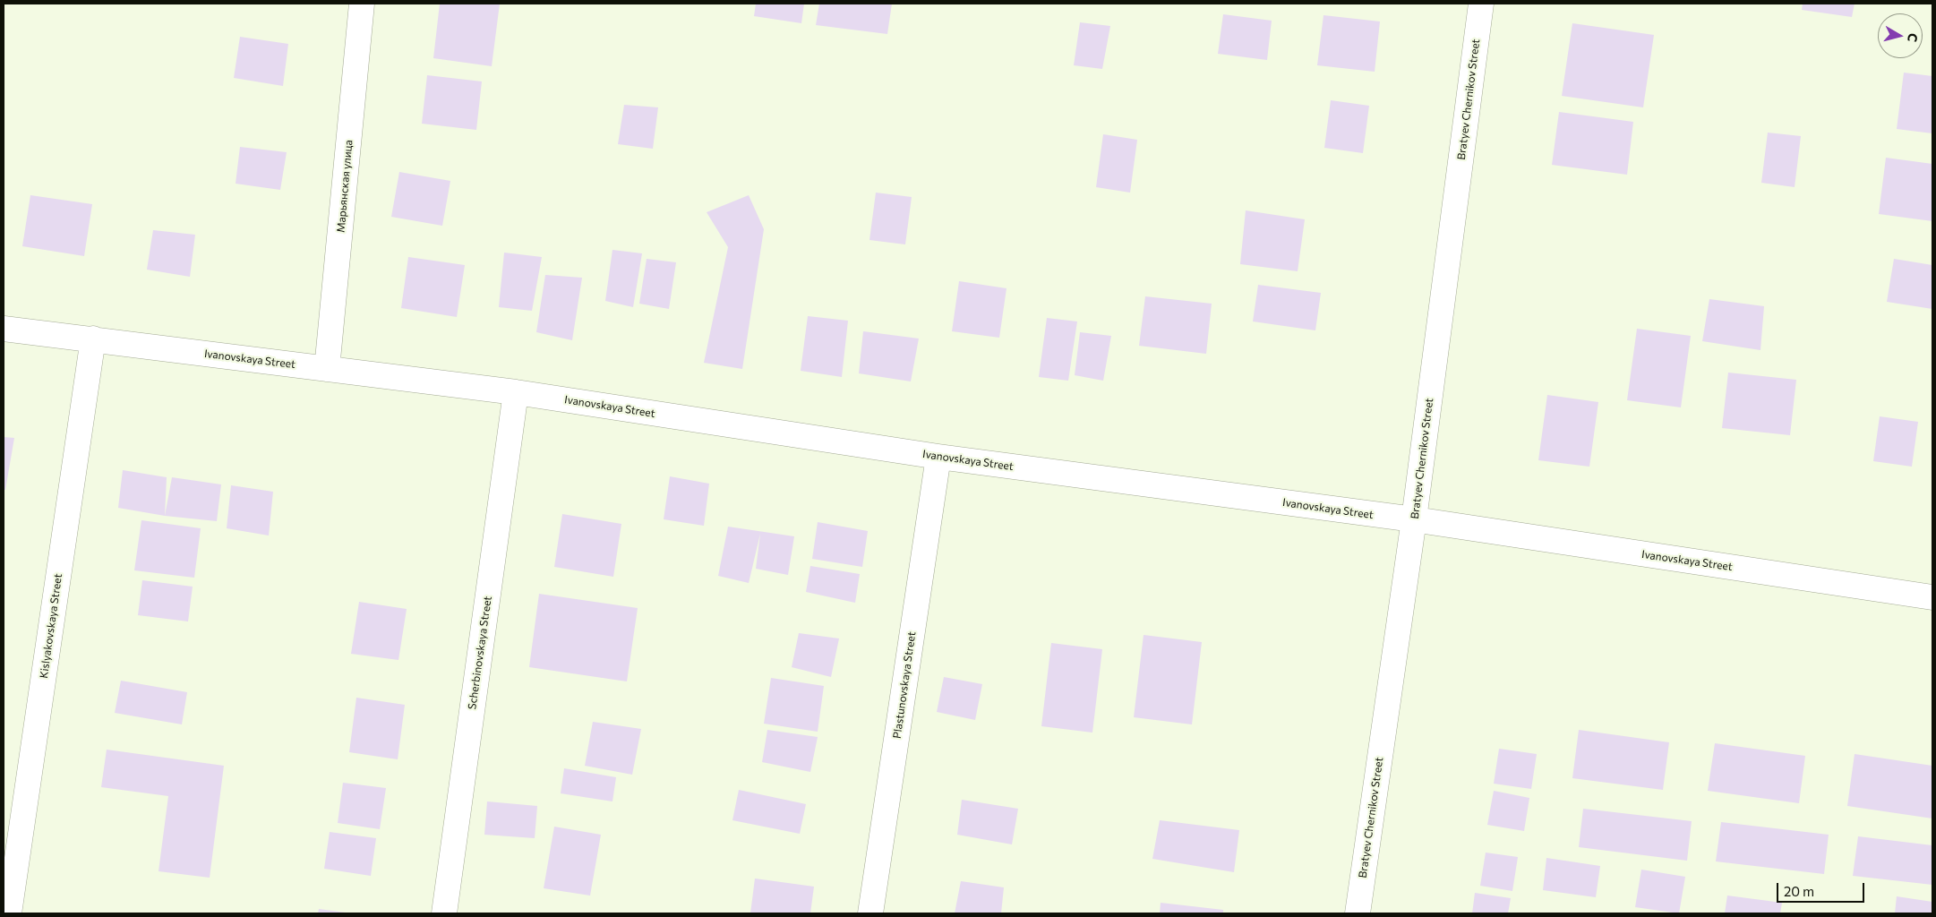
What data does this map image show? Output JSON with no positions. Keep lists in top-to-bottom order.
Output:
{
  "streets": {
    "street": [
      "Bratyev Chernikov Street",
      "Марьянская улица",
      "Ivanovskaya Street",
      "Kislyakovskaya Street",
      "Scherbinovskaya Street",
      "Plastunovskaya Street"
    ]
  },
  "crossings": [
    ["Bratyev Chernikov Street", "Ivanovskaya Street"],
    ["Марьянская улица", "Ivanovskaya Street"],
    ["Ivanovskaya Street", "Kislyakovskaya Street"],
    ["Ivanovskaya Street", "Scherbinovskaya Street"],
    ["Ivanovskaya Street", "Plastunovskaya Street"]
  ],
  "scale_bar": "20 m",
  "north": "right"
}
